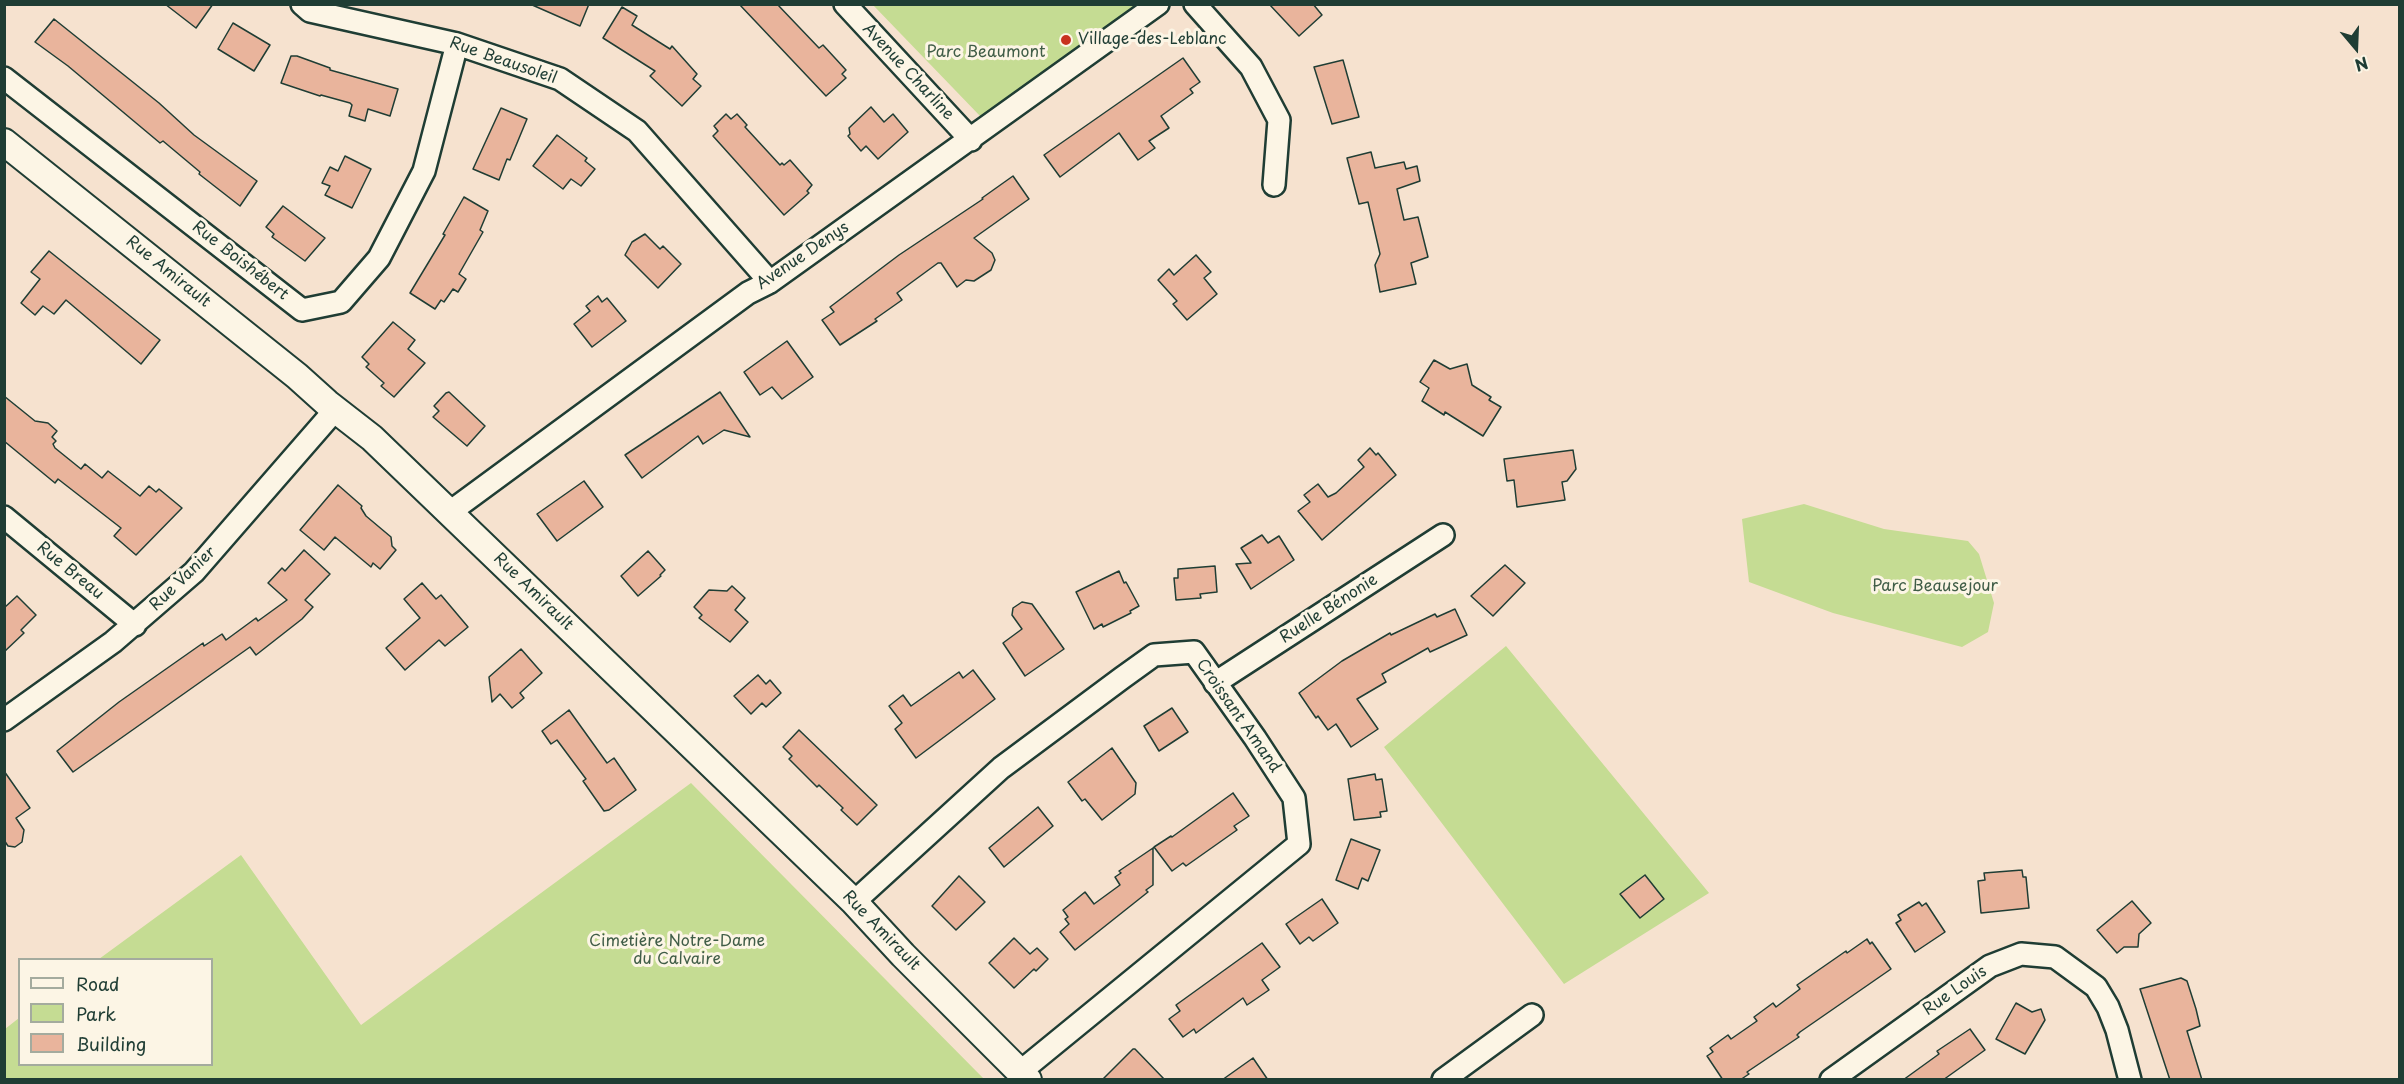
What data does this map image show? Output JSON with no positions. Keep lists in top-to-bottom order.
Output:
{
  "streets": {
    "main road": ["Rue Amirault"],
    "street": [
      "Rue Beausoleil",
      "Avenue Charline",
      "Avenue Denys",
      "Rue Boishébert",
      "Rue Breau",
      "Rue Vanier",
      "Ruelle Bénonie",
      "Croissant Amand",
      "Rue Louis"
    ]
  },
  "crossings": [
    ["Rue Beausoleil", "Avenue Denys"],
    ["Rue Beausoleil", "Rue Boishébert"],
    ["Avenue Charline", "Avenue Denys"],
    ["Avenue Denys", "Rue Amirault"],
    ["Rue Amirault", "Rue Vanier"],
    ["Rue Amirault", "Croissant Amand"],
    ["Rue Breau", "Rue Vanier"],
    ["Ruelle Bénonie", "Croissant Amand"]
  ],
  "parks": ["Parc Beaumont", "Parc Beausejour", "Cimetière Notre-Dame du Calvaire"],
  "places": ["Village-des-Leblanc"],
  "legend": ["Road", "Park", "Building"],
  "north": "bottom"
}
